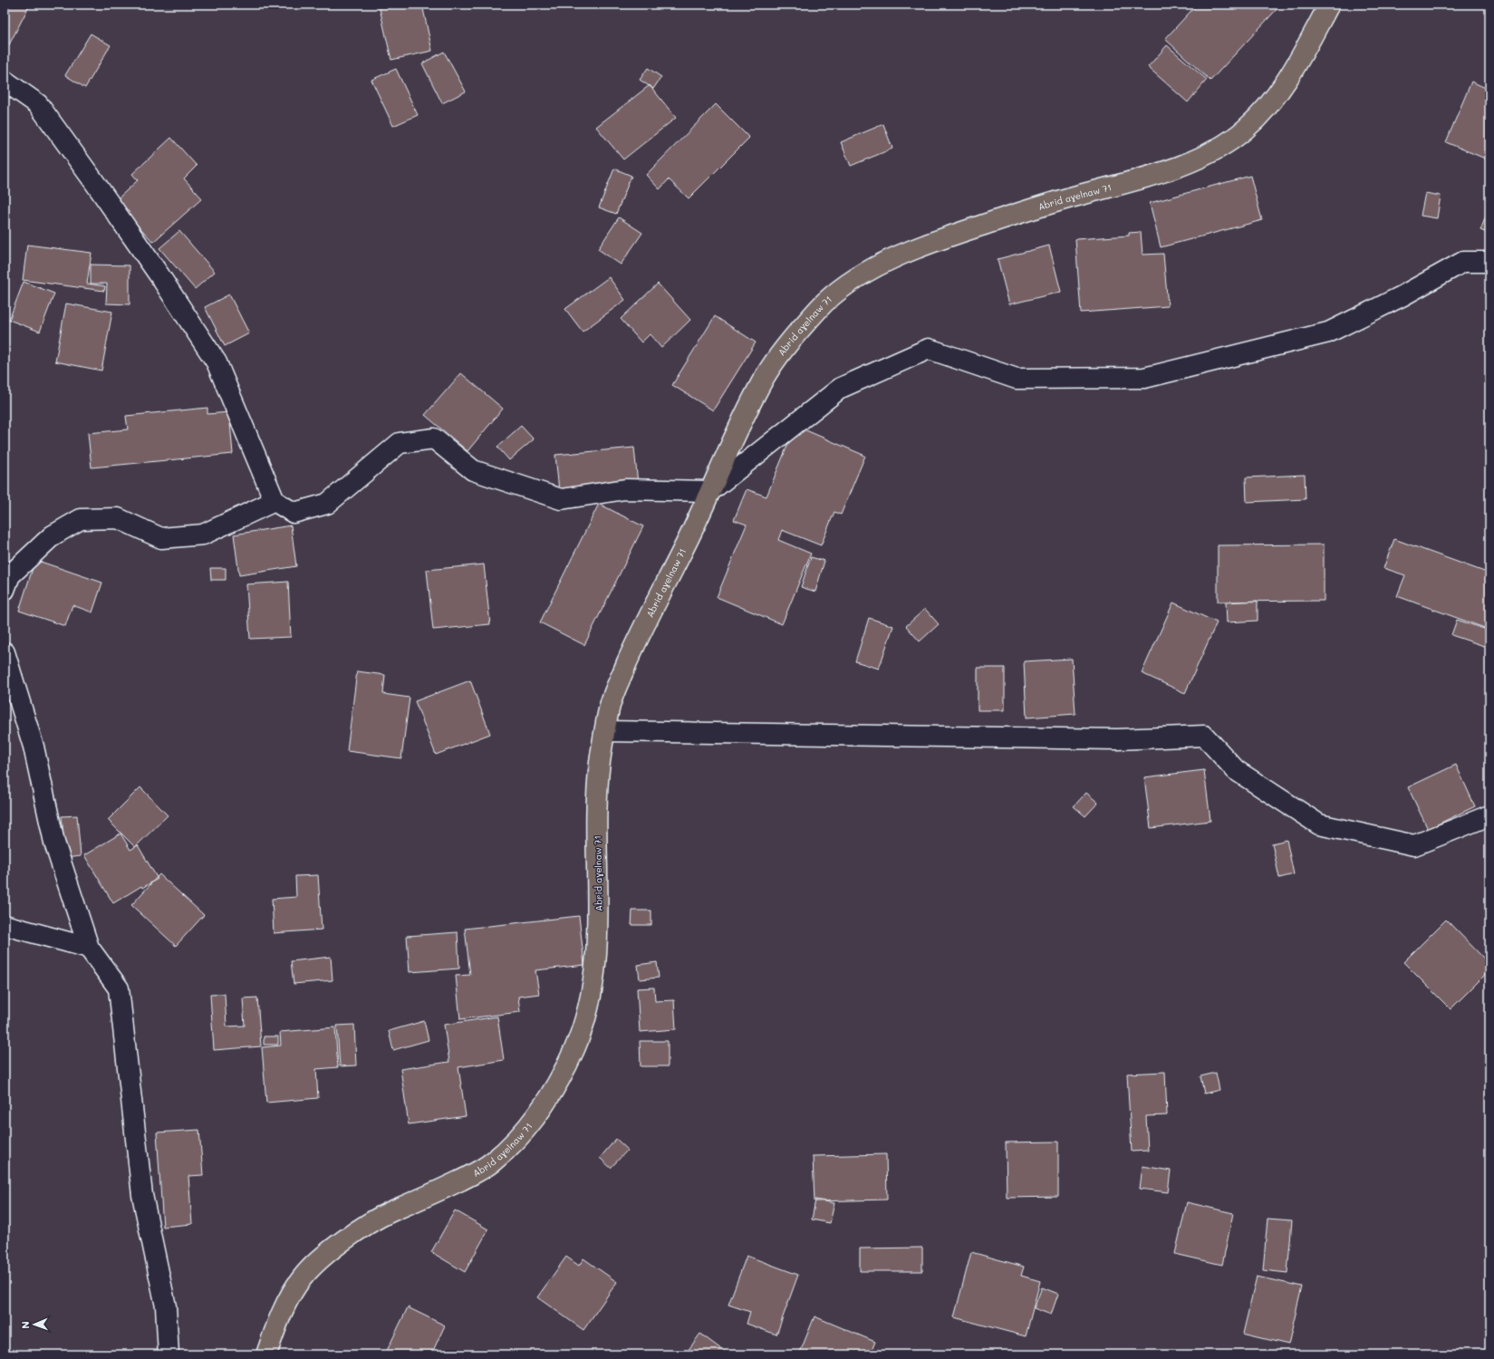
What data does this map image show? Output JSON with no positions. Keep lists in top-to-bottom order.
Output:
{
  "streets": {
    "main road": ["Abrid aɣelnaw 71"]
  },
  "north": "left"
}
